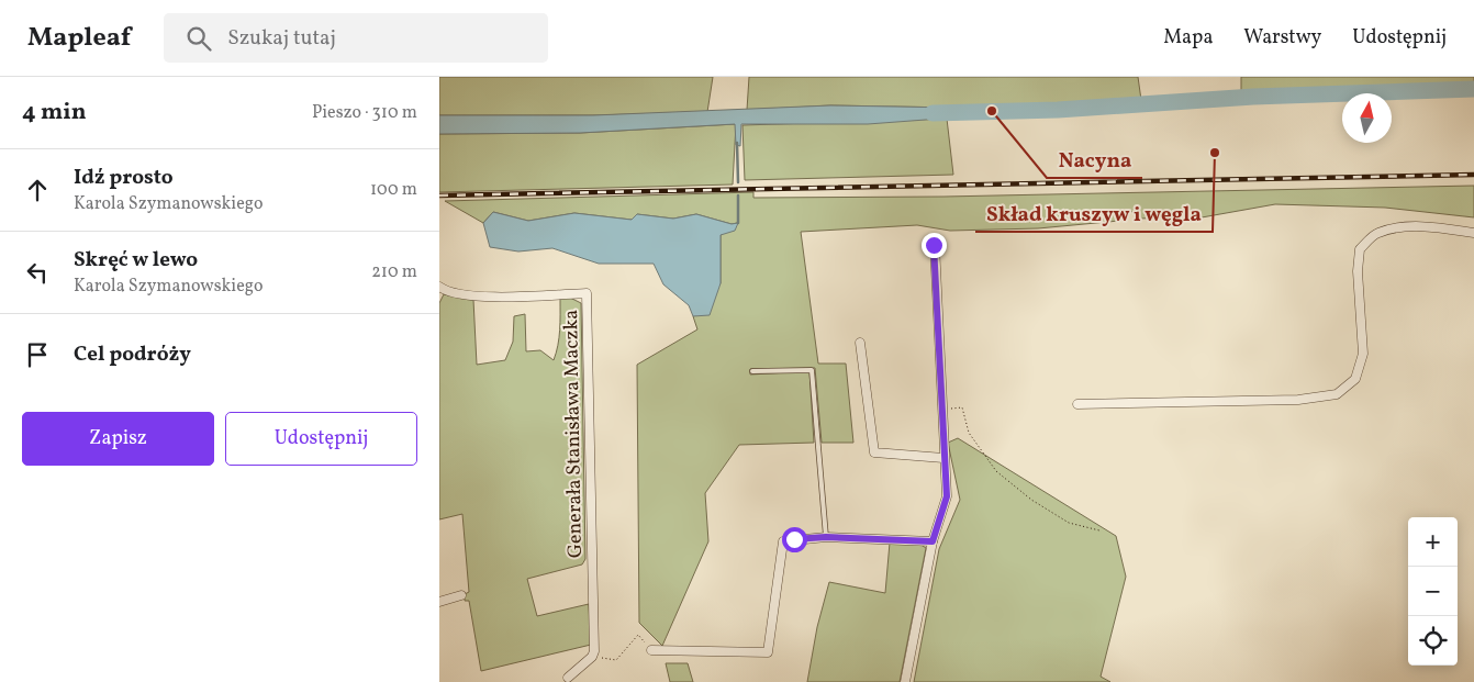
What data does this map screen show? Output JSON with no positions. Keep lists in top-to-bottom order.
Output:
{
  "streets": {
    "street": ["Generała Stanisława Maczka"]
  },
  "places": ["Nacyna", "Skład kruszyw i węgla"],
  "north": "top",
  "page": {
    "header": "Mapleaf",
    "search": "Szukaj tutaj",
    "nav": ["Mapa", "Warstwy", "Udostępnij"],
    "heading": ["4 min", "Pieszo · 310 m"],
    "list": [
      ["Idź prosto", "Karola Szymanowskiego", "100 m"],
      ["Skręć w lewo", "Karola Szymanowskiego", "210 m"],
      "Cel podróży"
    ],
    "buttons": ["Zapisz", "Udostępnij"],
    "map_buttons": ["+", "−"]
  }
}
